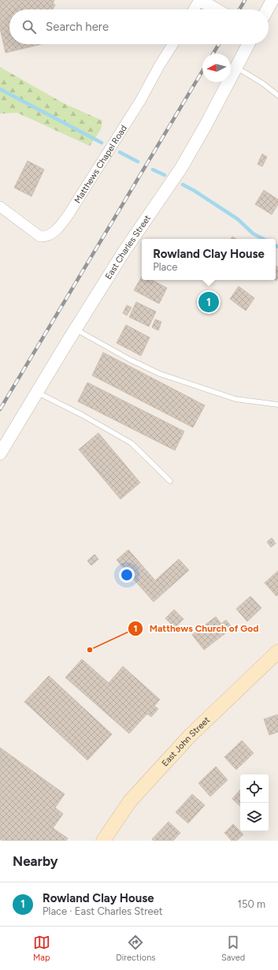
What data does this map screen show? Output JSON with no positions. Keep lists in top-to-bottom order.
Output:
{
  "streets": {
    "main road": ["East John Street"],
    "street": ["Matthews Chapel Road", "East Charles Street"]
  },
  "places": ["Matthews Church of God"],
  "north": "left",
  "page": {
    "search": "Search here",
    "popup": ["Rowland Clay House", "Place"],
    "pins": "1",
    "heading": "Nearby",
    "list": [
      {
        "mark": "1",
        "name": "Rowland Clay House",
        "note": "Place · East Charles Street",
        "value": "150 m"
      }
    ],
    "nav": ["Map", "Directions", "Saved"]
  }
}
